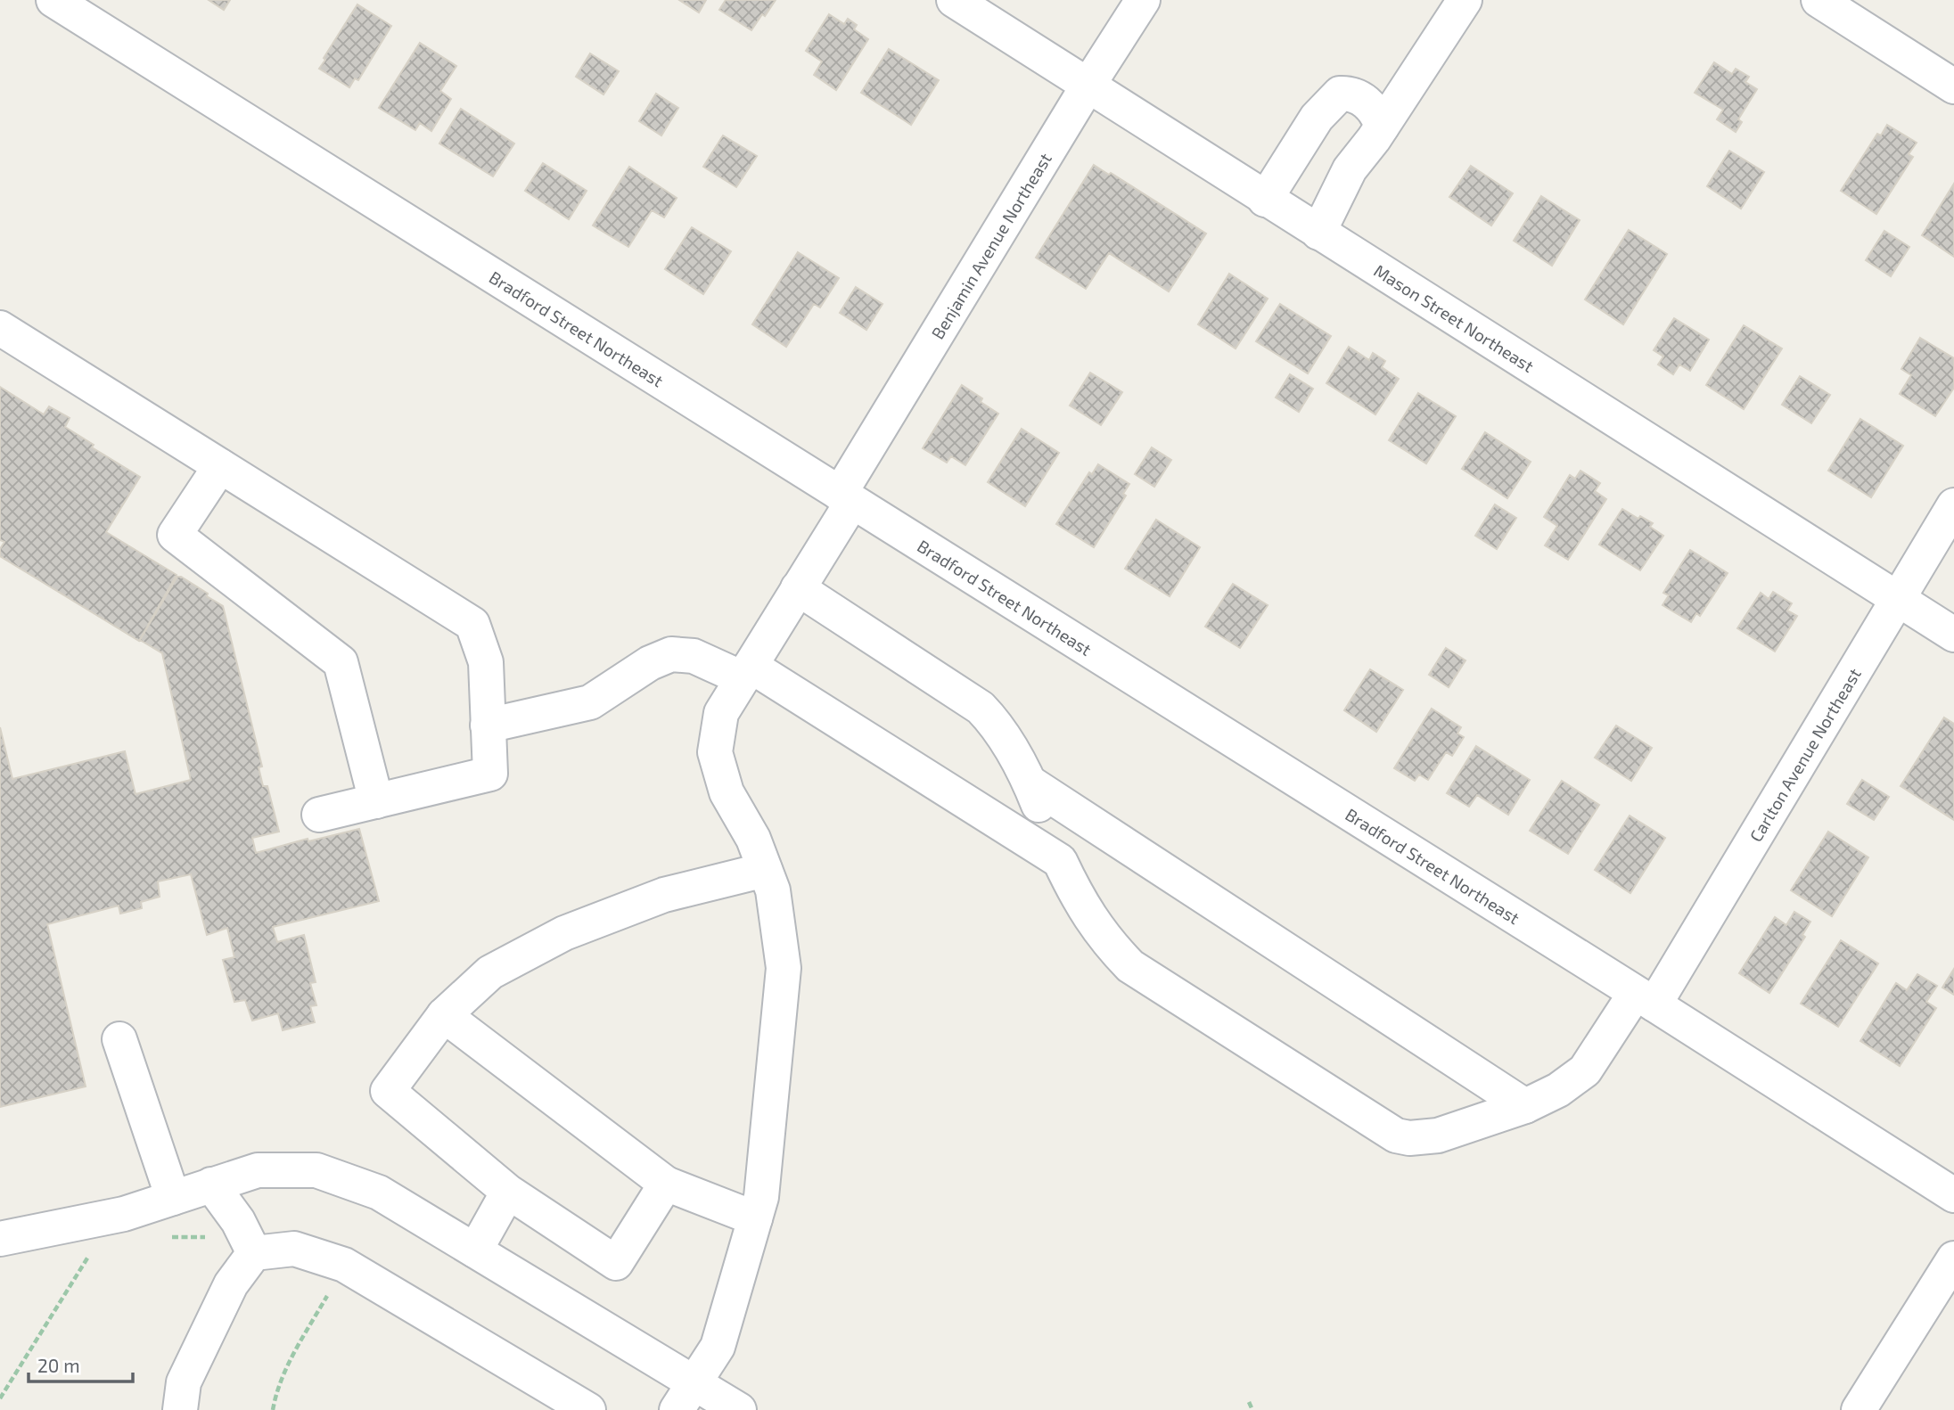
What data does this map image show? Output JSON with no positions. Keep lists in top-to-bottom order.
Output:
{
  "streets": {
    "street": [
      "Benjamin Avenue Northeast",
      "Mason Street Northeast",
      "Bradford Street Northeast",
      "Carlton Avenue Northeast"
    ]
  },
  "crossings": [
    ["Benjamin Avenue Northeast", "Mason Street Northeast"],
    ["Benjamin Avenue Northeast", "Bradford Street Northeast"],
    ["Benjamin Avenue Northeast", "Carlton Avenue Northeast"],
    ["Mason Street Northeast", "Carlton Avenue Northeast"],
    ["Bradford Street Northeast", "Carlton Avenue Northeast"]
  ],
  "scale_bar": "20 m"
}
